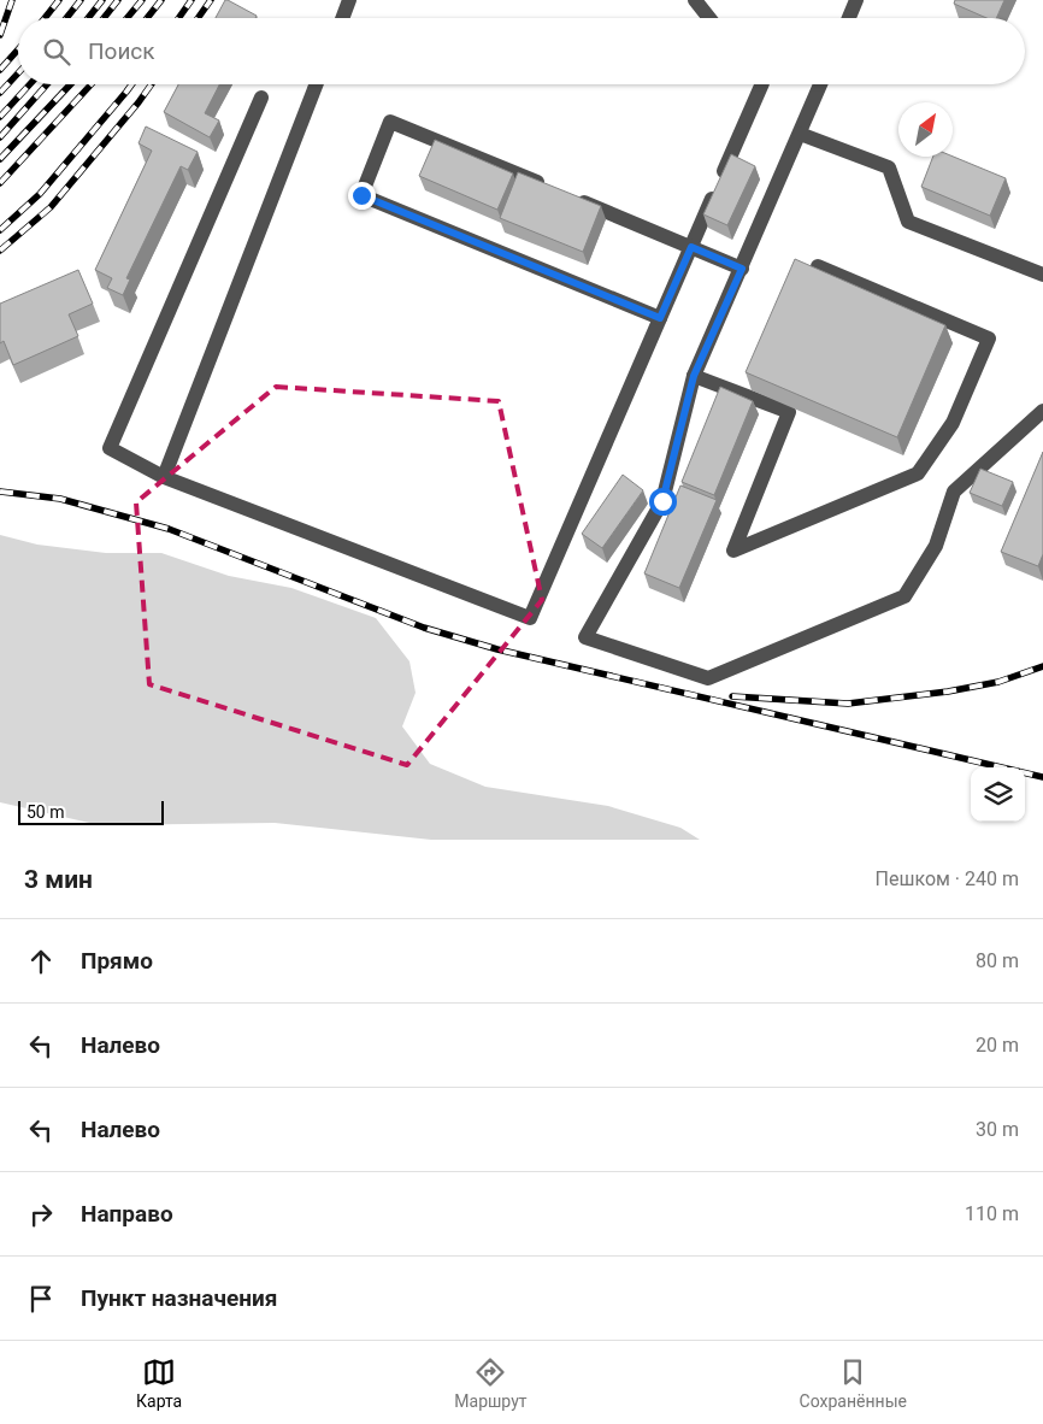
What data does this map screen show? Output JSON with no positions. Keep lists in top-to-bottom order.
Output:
{
  "scale_bar": "50 m",
  "north": "top right",
  "page": {
    "search": "Поиск",
    "scale": "50 m",
    "heading": ["3 мин", "Пешком · 240 m"],
    "list": [
      ["Прямо", "80 m"],
      ["Налево", "20 m"],
      ["Налево", "30 m"],
      ["Направо", "110 m"],
      "Пункт назначения"
    ],
    "nav": ["Карта", "Маршрут", "Сохранённые"]
  }
}
